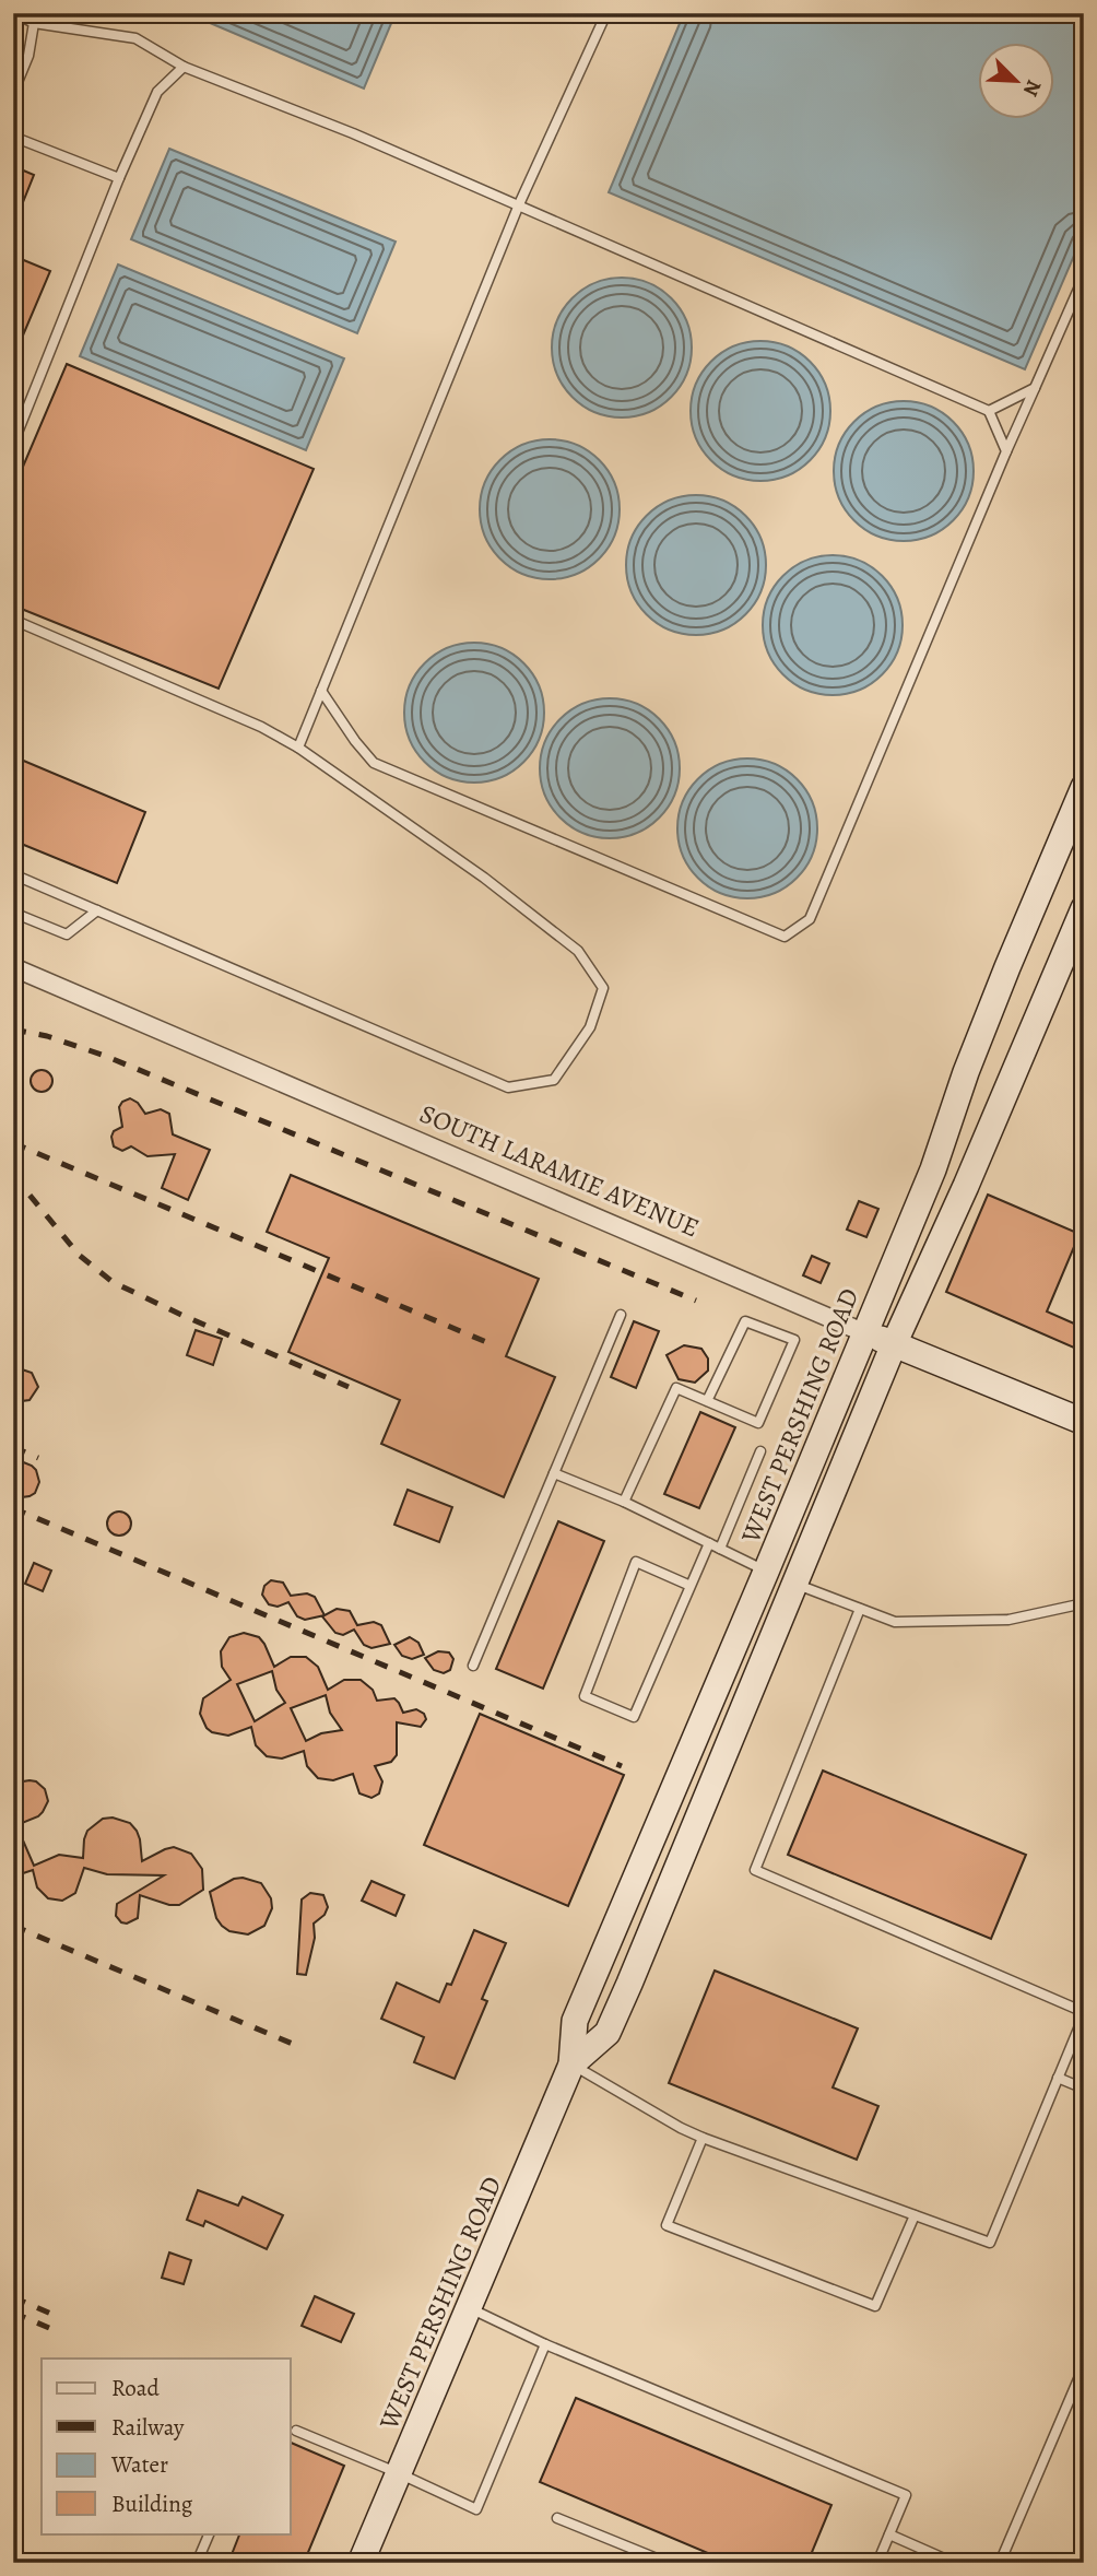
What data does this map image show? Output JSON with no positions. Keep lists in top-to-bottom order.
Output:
{
  "streets": {
    "main road": ["SOUTH LARAMIE AVENUE", "WEST PERSHING ROAD"]
  },
  "crossings": [
    ["SOUTH LARAMIE AVENUE", "WEST PERSHING ROAD"]
  ],
  "legend": [
    "Road",
    "Railway",
    "Water",
    "Building"
  ],
  "north": "bottom right"
}
